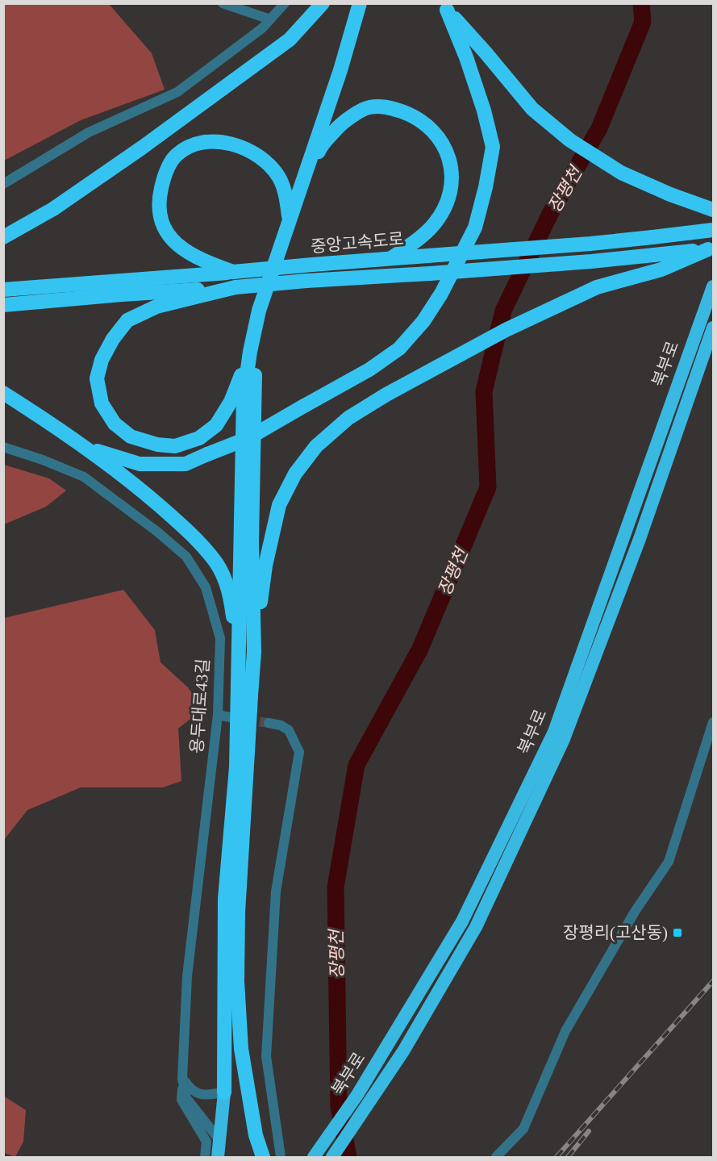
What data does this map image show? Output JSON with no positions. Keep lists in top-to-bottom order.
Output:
{
  "streets": {
    "highway": ["중앙고속도로", "북부로"],
    "street": ["용두대로43길"]
  },
  "water": ["장평천"],
  "places": {
    "transit": ["장평리(고산동)"]
  }
}
